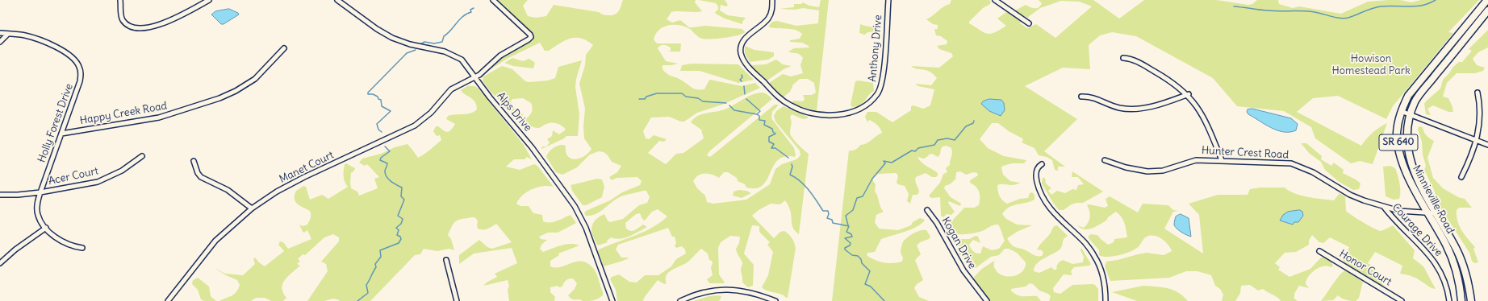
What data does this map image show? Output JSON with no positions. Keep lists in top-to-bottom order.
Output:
{
  "streets": {
    "main road": ["SR 640", "Minnieville Road"],
    "street": [
      "Anthony Drive",
      "Alps Drive",
      "Happy Creek Road",
      "Holly Forest Drive",
      "Hunter Crest Road",
      "Manet Court",
      "Acer Court",
      "Courage Drive",
      "Kogan Drive",
      "Honor Court"
    ]
  },
  "crossings": [
    ["Alps Drive", "Manet Court"],
    ["Happy Creek Road", "Holly Forest Drive"],
    ["Holly Forest Drive", "Acer Court"],
    ["Hunter Crest Road", "Minnieville Road"],
    ["Hunter Crest Road", "Courage Drive"]
  ],
  "parks": ["Howison Homestead Park"]
}
